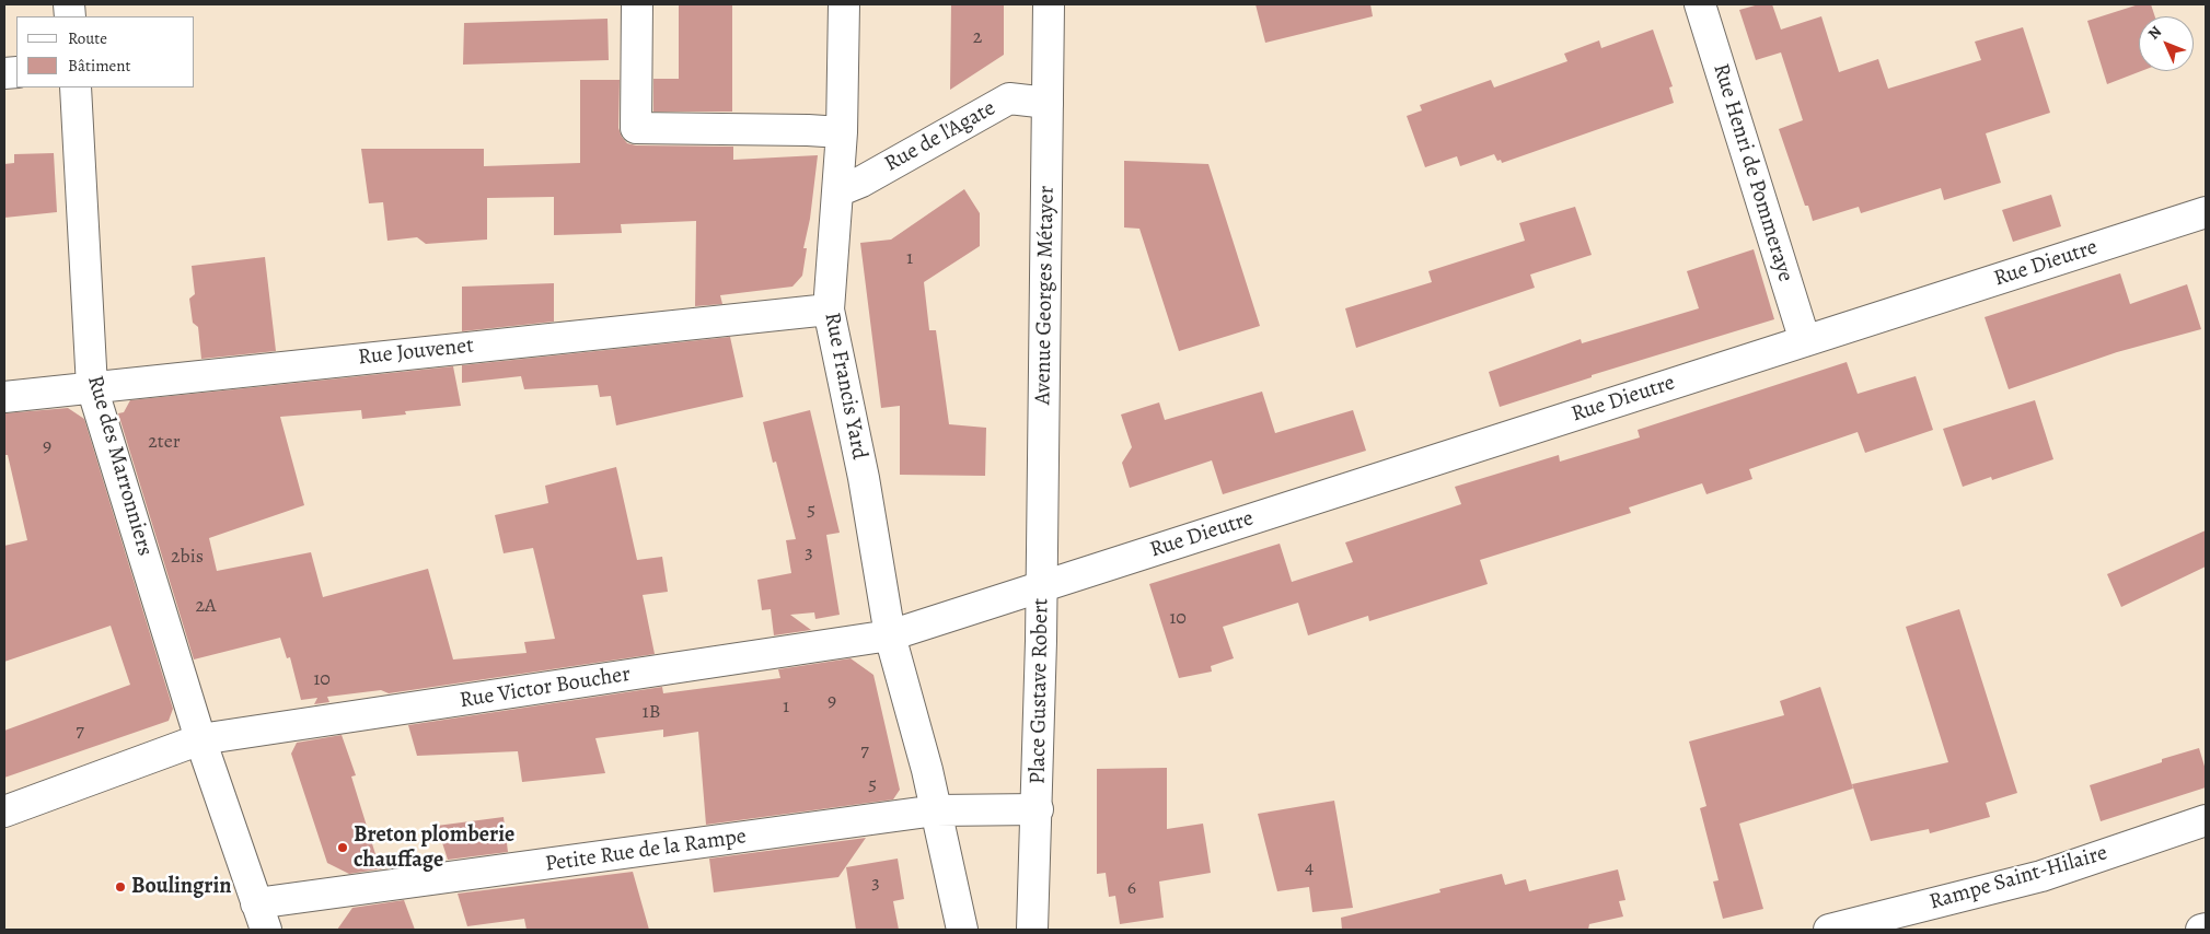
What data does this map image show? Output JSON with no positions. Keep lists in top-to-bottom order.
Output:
{
  "streets": {
    "street": [
      "Rue de l'Agate",
      "Rue Henri de Pommeraye",
      "Rue Dieutre",
      "Avenue Georges Métayer",
      "Rue Jouvenet",
      "Rue Francis Yard",
      "Rue des Marronniers",
      "Rue Victor Boucher",
      "Place Gustave Robert",
      "Petite Rue de la Rampe",
      "Rampe Saint-Hilaire"
    ]
  },
  "crossings": [
    ["Rue de l'Agate", "Avenue Georges Métayer"],
    ["Rue de l'Agate", "Rue Francis Yard"],
    ["Rue Henri de Pommeraye", "Rue Dieutre"],
    ["Rue Dieutre", "Avenue Georges Métayer"],
    ["Rue Dieutre", "Place Gustave Robert"],
    ["Avenue Georges Métayer", "Place Gustave Robert"],
    ["Rue Jouvenet", "Rue Francis Yard"],
    ["Rue Jouvenet", "Rue des Marronniers"],
    ["Rue Francis Yard", "Rue Victor Boucher"],
    ["Rue Francis Yard", "Place Gustave Robert"],
    ["Rue des Marronniers", "Rue Victor Boucher"],
    ["Rue des Marronniers", "Petite Rue de la Rampe"],
    ["Rue Victor Boucher", "Place Gustave Robert"],
    ["Place Gustave Robert", "Petite Rue de la Rampe"]
  ],
  "places": ["Breton plomberie chauffage", "Boulingrin"],
  "house_numbers": [
    "2",
    "1",
    "2ter",
    "9",
    "5",
    "3",
    "2bis",
    "2A",
    "10",
    "10",
    "9",
    "1",
    "1B",
    "7",
    "7",
    "5",
    "4",
    "3",
    "6"
  ],
  "legend": ["Route", "Bâtiment"],
  "north": "top left"
}
